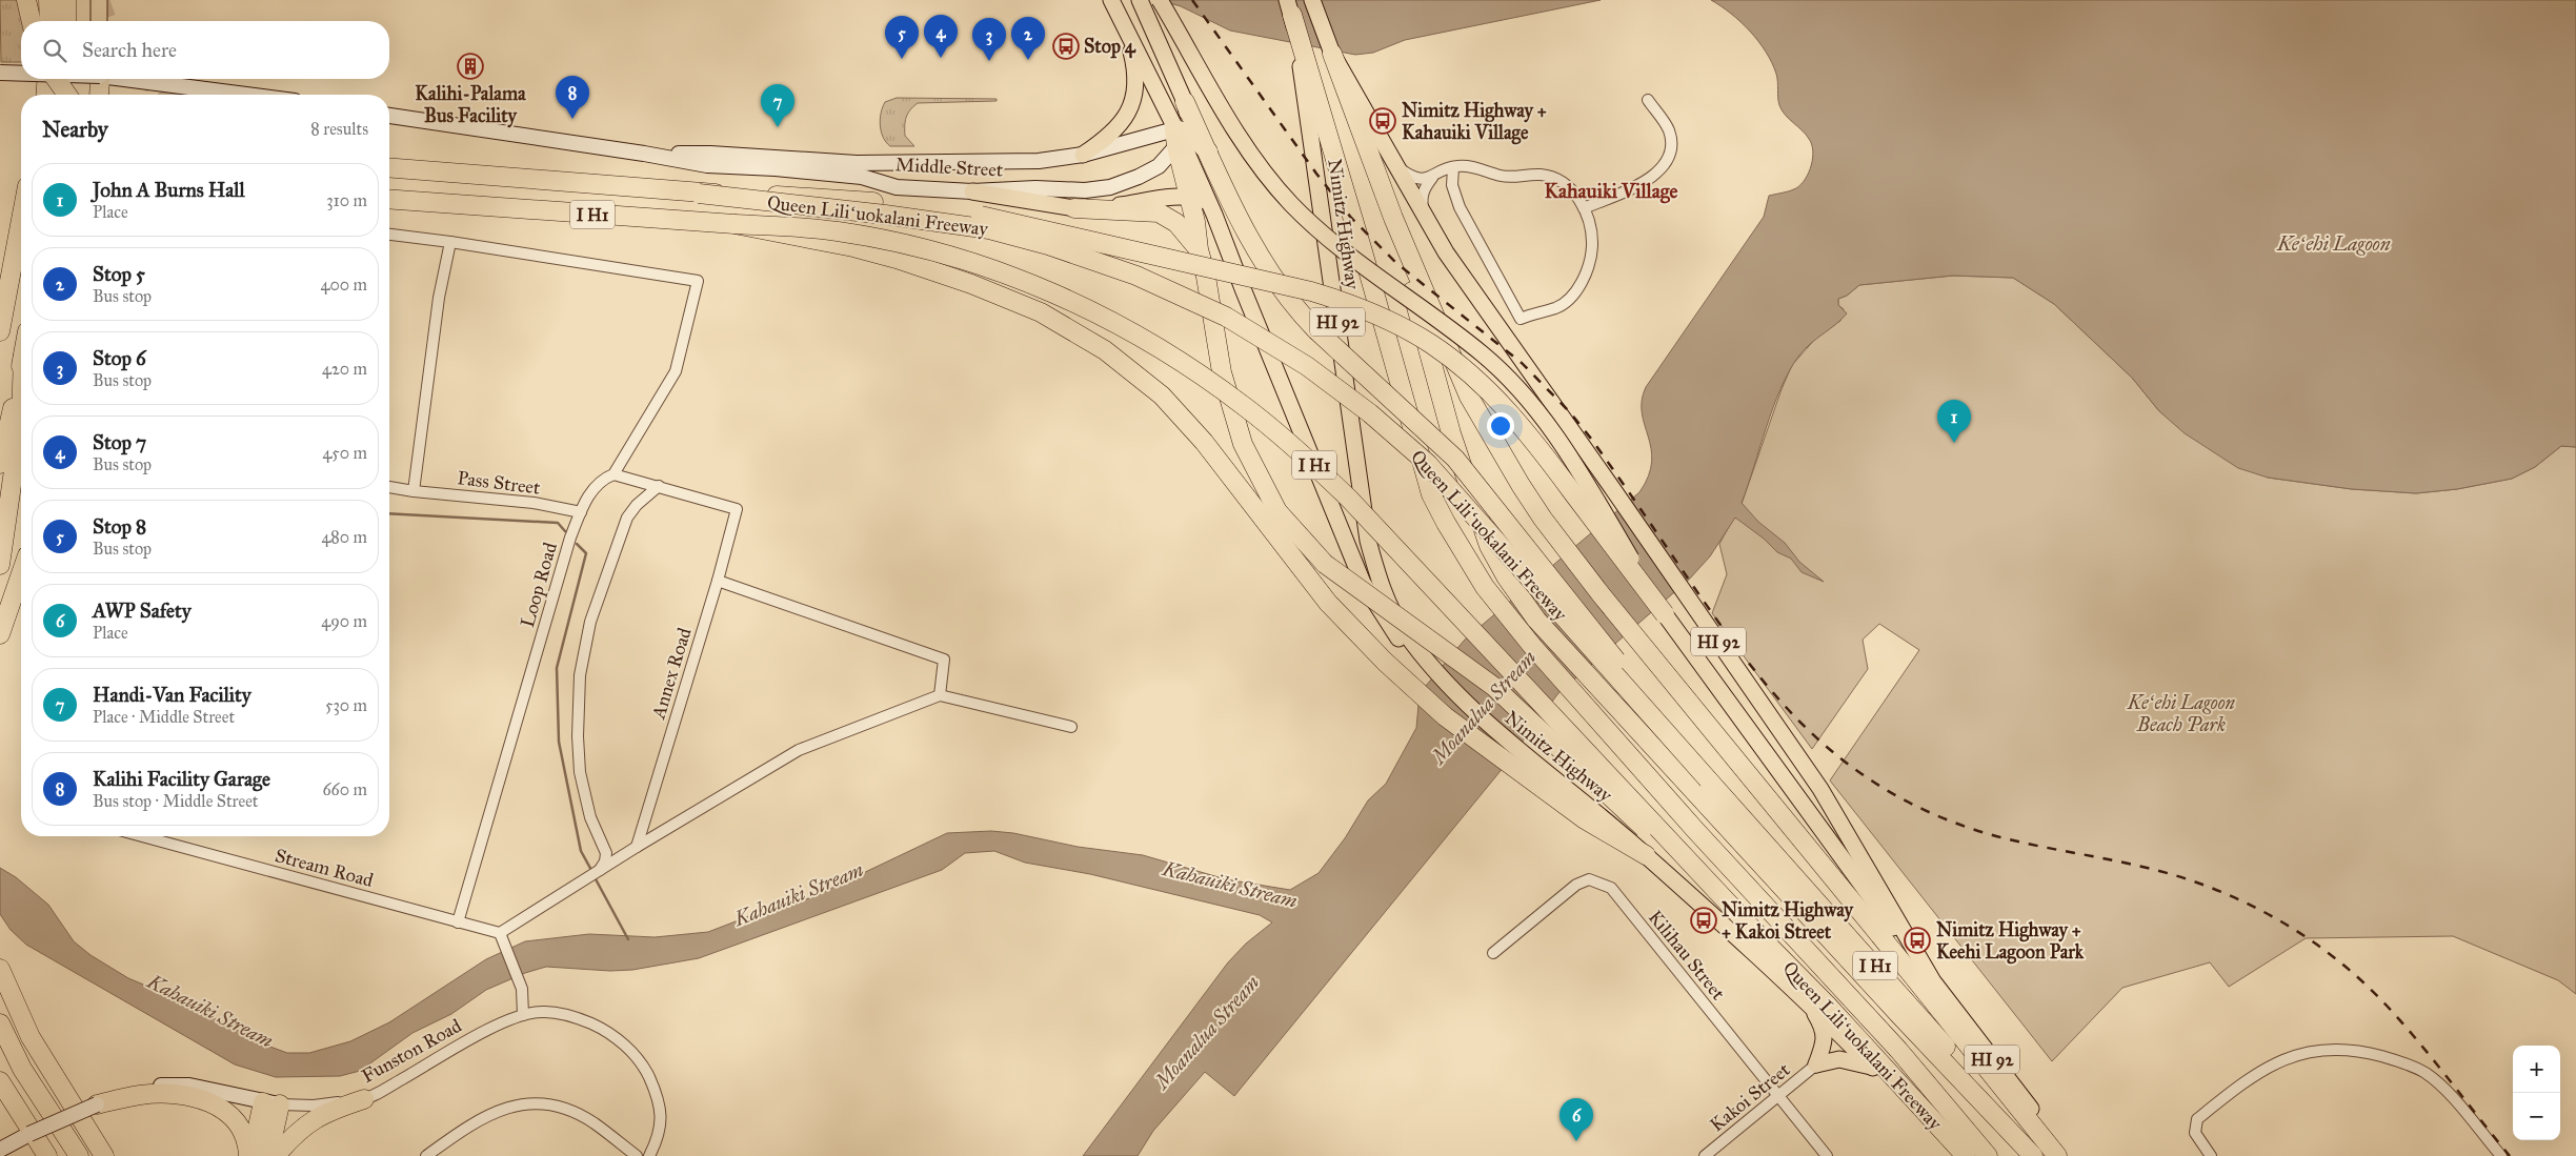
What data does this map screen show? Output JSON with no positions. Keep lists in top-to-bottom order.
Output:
{
  "streets": {
    "highway": ["I H1", "Queen Liliʻuokalani Freeway"],
    "main road": [
      "Middle Street",
      "Nimitz Highway",
      "HI 92",
      "Funston Road"
    ],
    "street": [
      "Pass Street",
      "Loop Road",
      "Annex Road",
      "Stream Road",
      "Kilihau Street",
      "Kakoi Street"
    ]
  },
  "crossings": [
    ["Pass Street", "Loop Road"],
    ["Loop Road", "Stream Road"],
    ["Kilihau Street", "Kakoi Street"]
  ],
  "districts": ["Kahauiki Village"],
  "water": ["Keʻehi Lagoon", "Moanalua Stream", "Kahauiki Stream"],
  "parks": ["Keʻehi Lagoon Beach Park"],
  "places": {
    "bus stop": [
      "Stop 4",
      "Nimitz Highway + Kahauiki Village",
      "Nimitz Highway + Kakoi Street",
      "Nimitz Highway + Keehi Lagoon Park"
    ],
    "building": ["Kalihi-Palama Bus Facility"]
  },
  "page": {
    "pins": [
      "4",
      "5",
      "2",
      "3",
      "8",
      "7",
      "1",
      "6"
    ],
    "search": "Search here",
    "heading": ["Nearby", "8 results"],
    "list": [
      {
        "mark": "1",
        "name": "John A Burns Hall",
        "note": "Place",
        "value": "310 m"
      },
      {
        "mark": "2",
        "name": "Stop 5",
        "note": "Bus stop",
        "value": "400 m"
      },
      {
        "mark": "3",
        "name": "Stop 6",
        "note": "Bus stop",
        "value": "420 m"
      },
      {
        "mark": "4",
        "name": "Stop 7",
        "note": "Bus stop",
        "value": "450 m"
      },
      {
        "mark": "5",
        "name": "Stop 8",
        "note": "Bus stop",
        "value": "480 m"
      },
      {
        "mark": "6",
        "name": "AWP Safety",
        "note": "Place",
        "value": "490 m"
      },
      {
        "mark": "7",
        "name": "Handi-Van Facility",
        "note": "Place · Middle Street",
        "value": "530 m"
      },
      {
        "mark": "8",
        "name": "Kalihi Facility Garage",
        "note": "Bus stop · Middle Street",
        "value": "660 m"
      }
    ],
    "map_buttons": ["+", "−"]
  }
}
